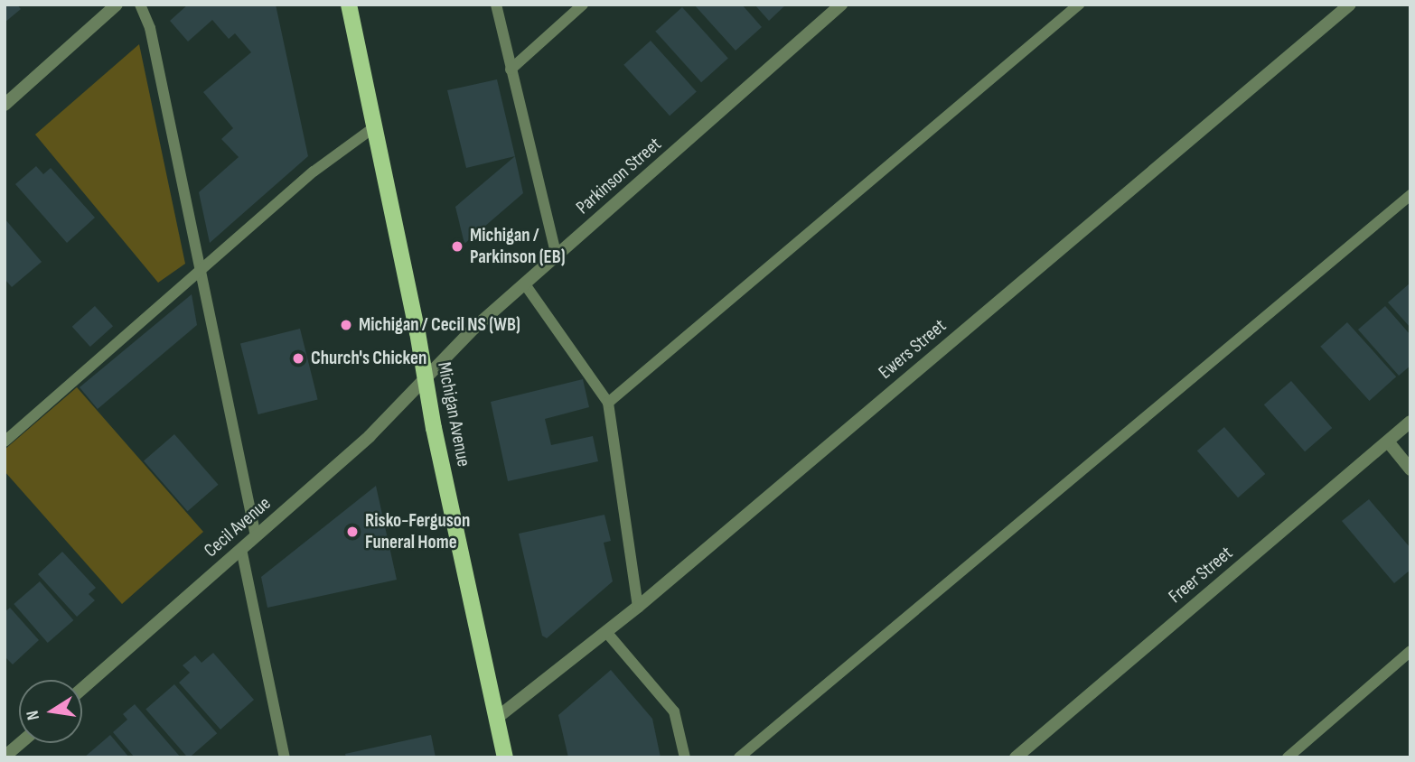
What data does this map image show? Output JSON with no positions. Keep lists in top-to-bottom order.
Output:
{
  "streets": {
    "main road": ["Michigan Avenue"],
    "street": [
      "Parkinson Street",
      "Ewers Street",
      "Cecil Avenue",
      "Freer Street"
    ]
  },
  "crossings": [
    ["Parkinson Street", "Michigan Avenue"],
    ["Parkinson Street", "Cecil Avenue"],
    ["Ewers Street", "Michigan Avenue"],
    ["Michigan Avenue", "Cecil Avenue"]
  ],
  "places": [
    "Michigan / Parkinson (EB)",
    "Michigan / Cecil NS (WB)",
    "Church's Chicken",
    "Risko-Ferguson Funeral Home"
  ],
  "north": "left"
}
